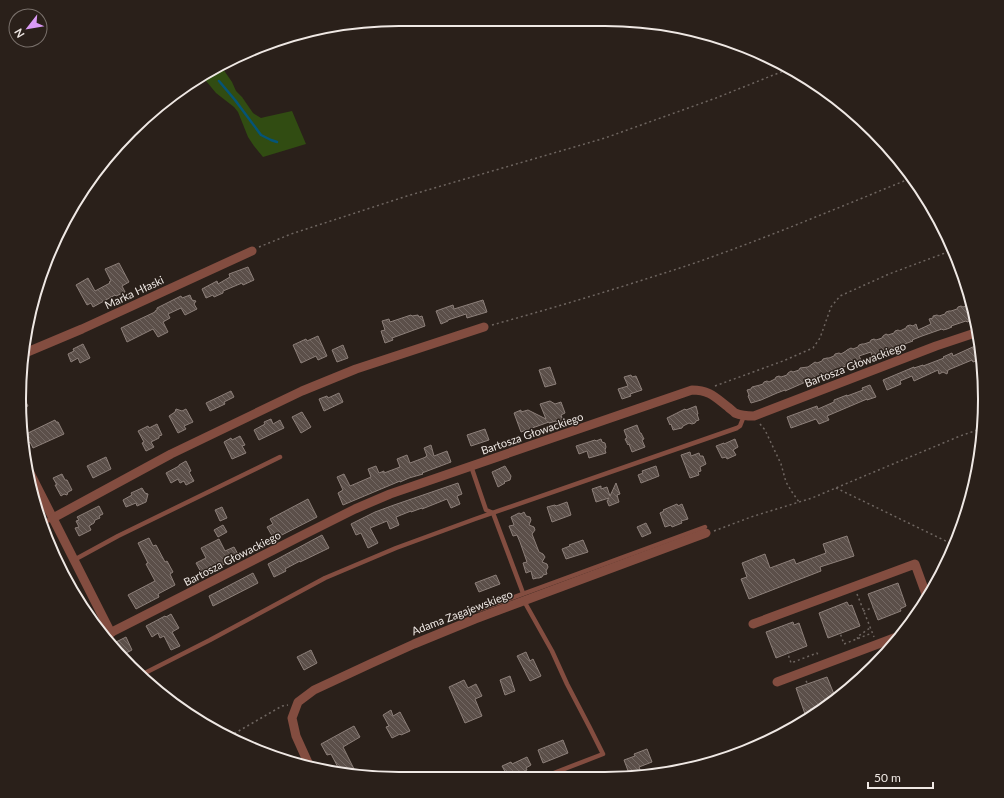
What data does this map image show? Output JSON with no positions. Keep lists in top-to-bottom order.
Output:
{
  "streets": {
    "street": ["Marka Hłaski", "Bartosza Głowackiego", "Adama Zagajewskiego"]
  },
  "scale_bar": "50 m",
  "north": "bottom left"
}
